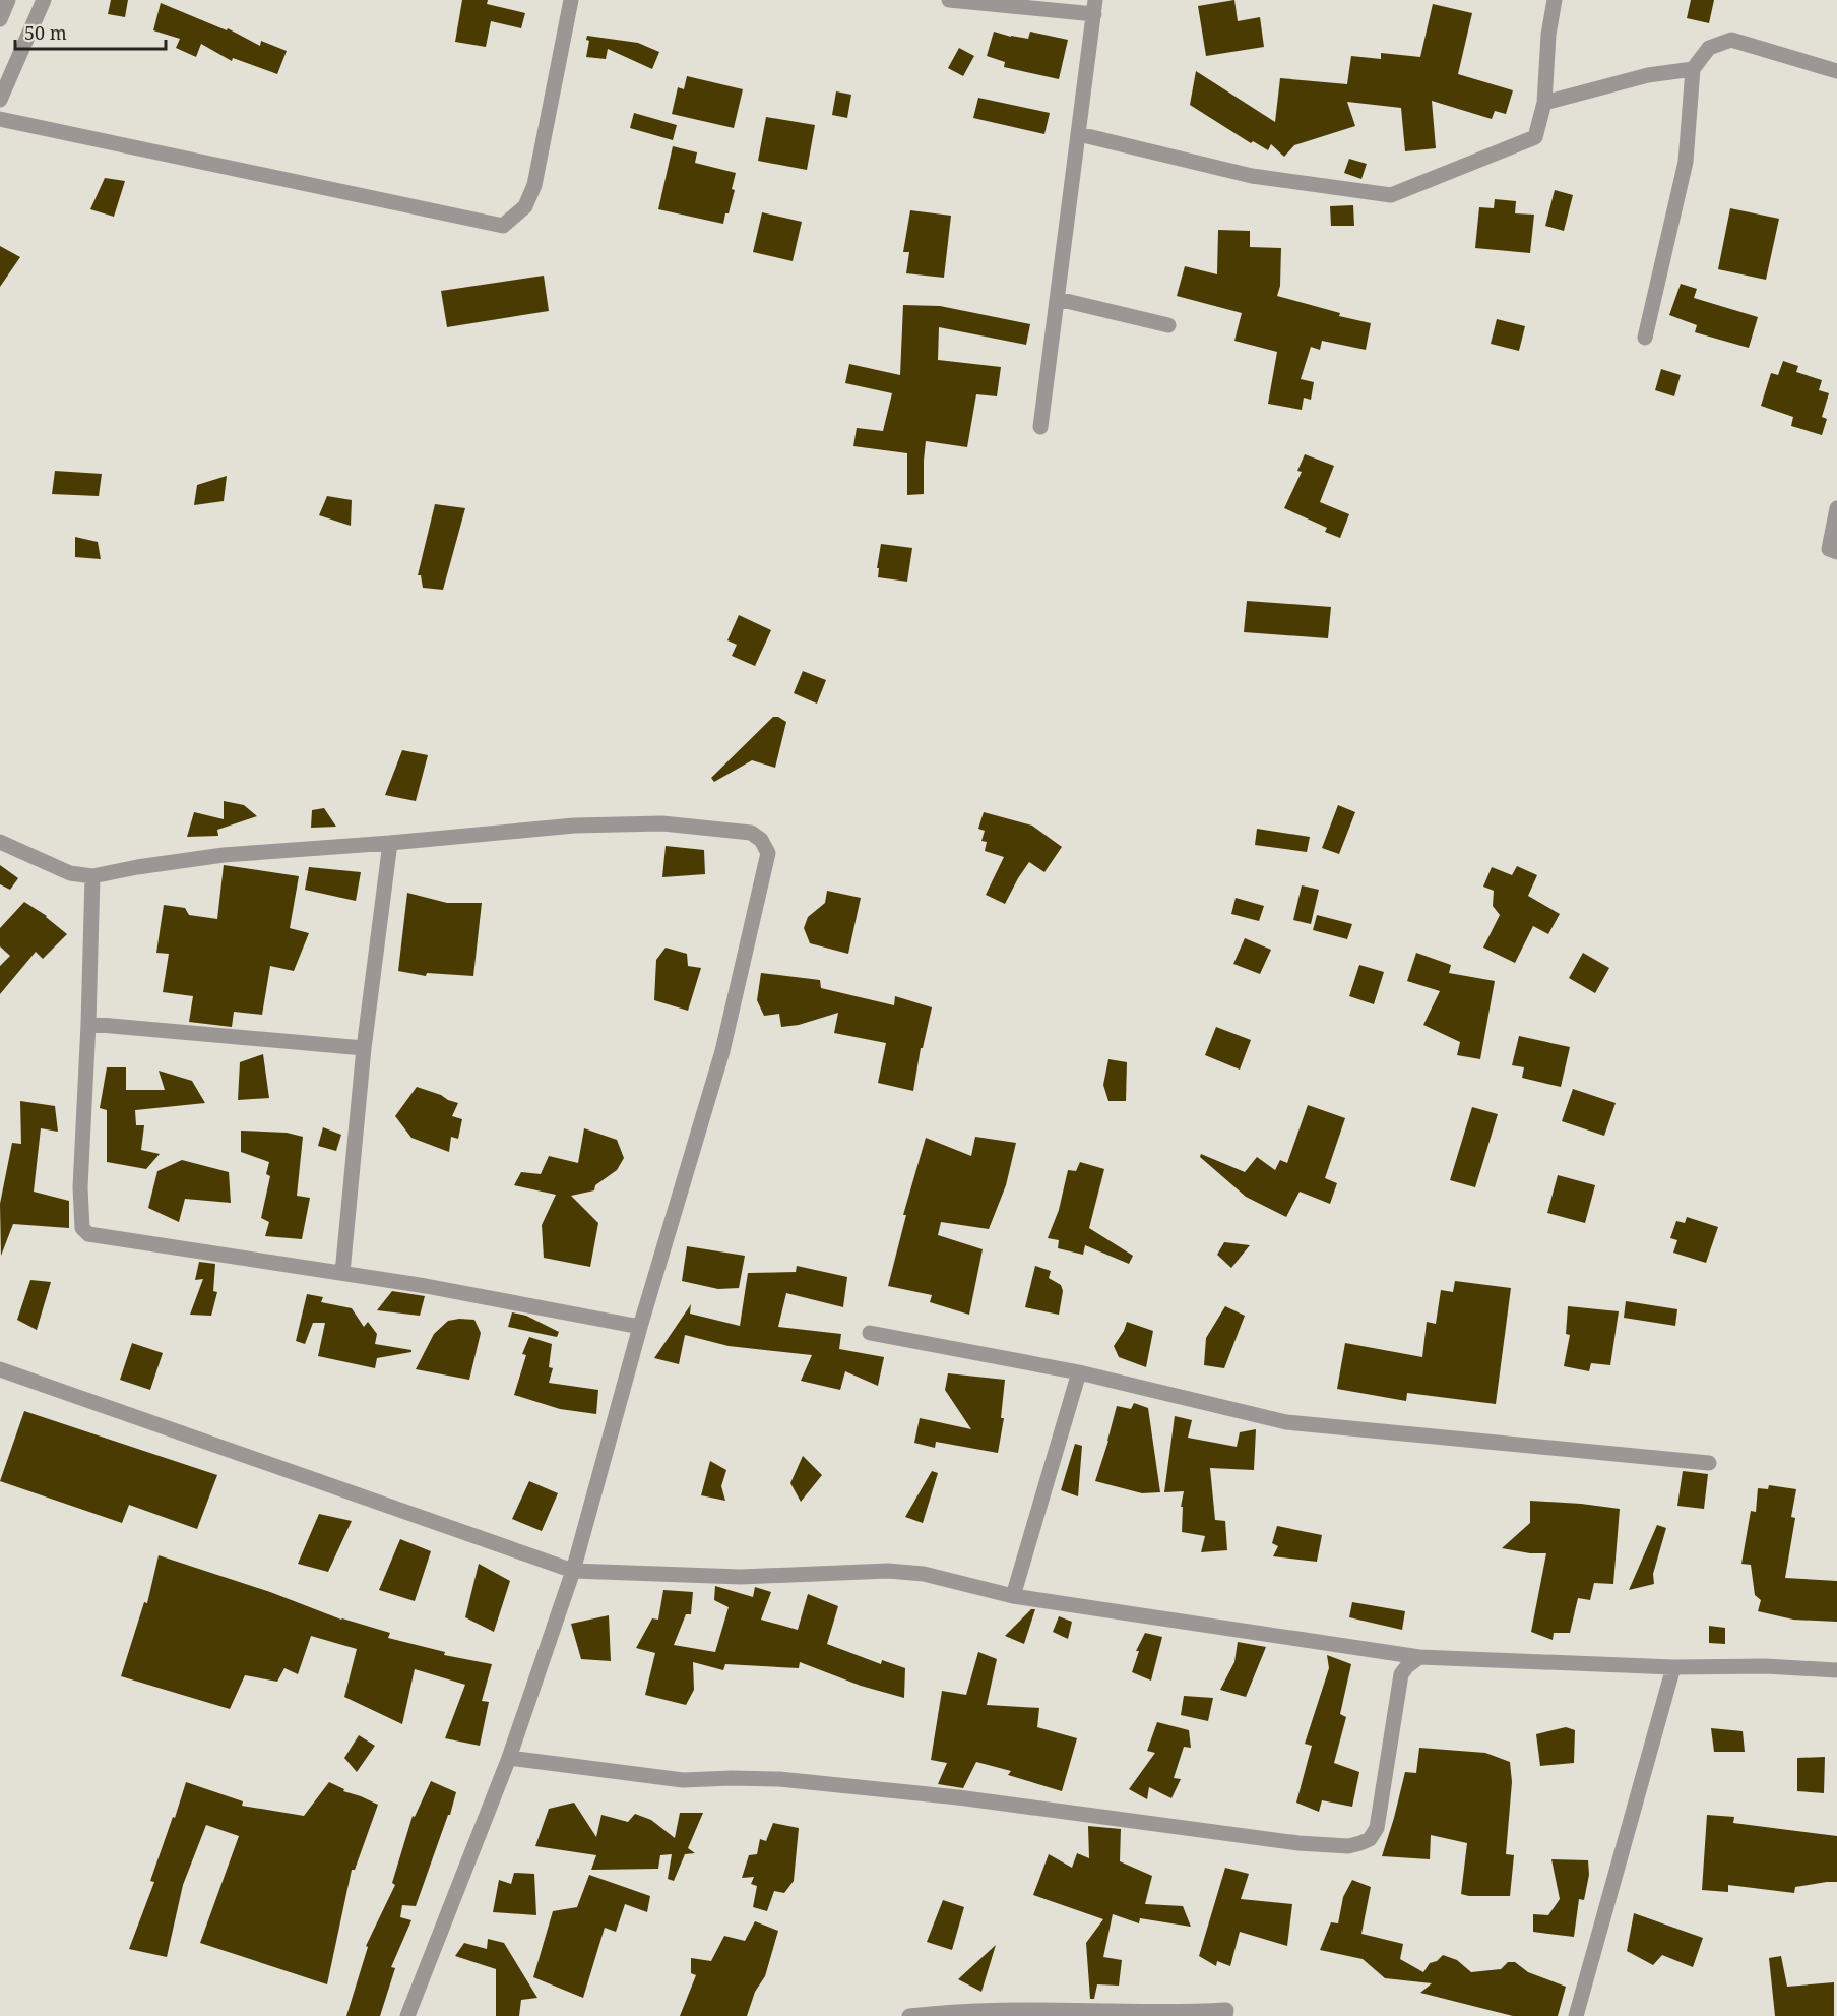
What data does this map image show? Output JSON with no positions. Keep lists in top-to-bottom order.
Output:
{
  "scale_bar": "50 m"
}
